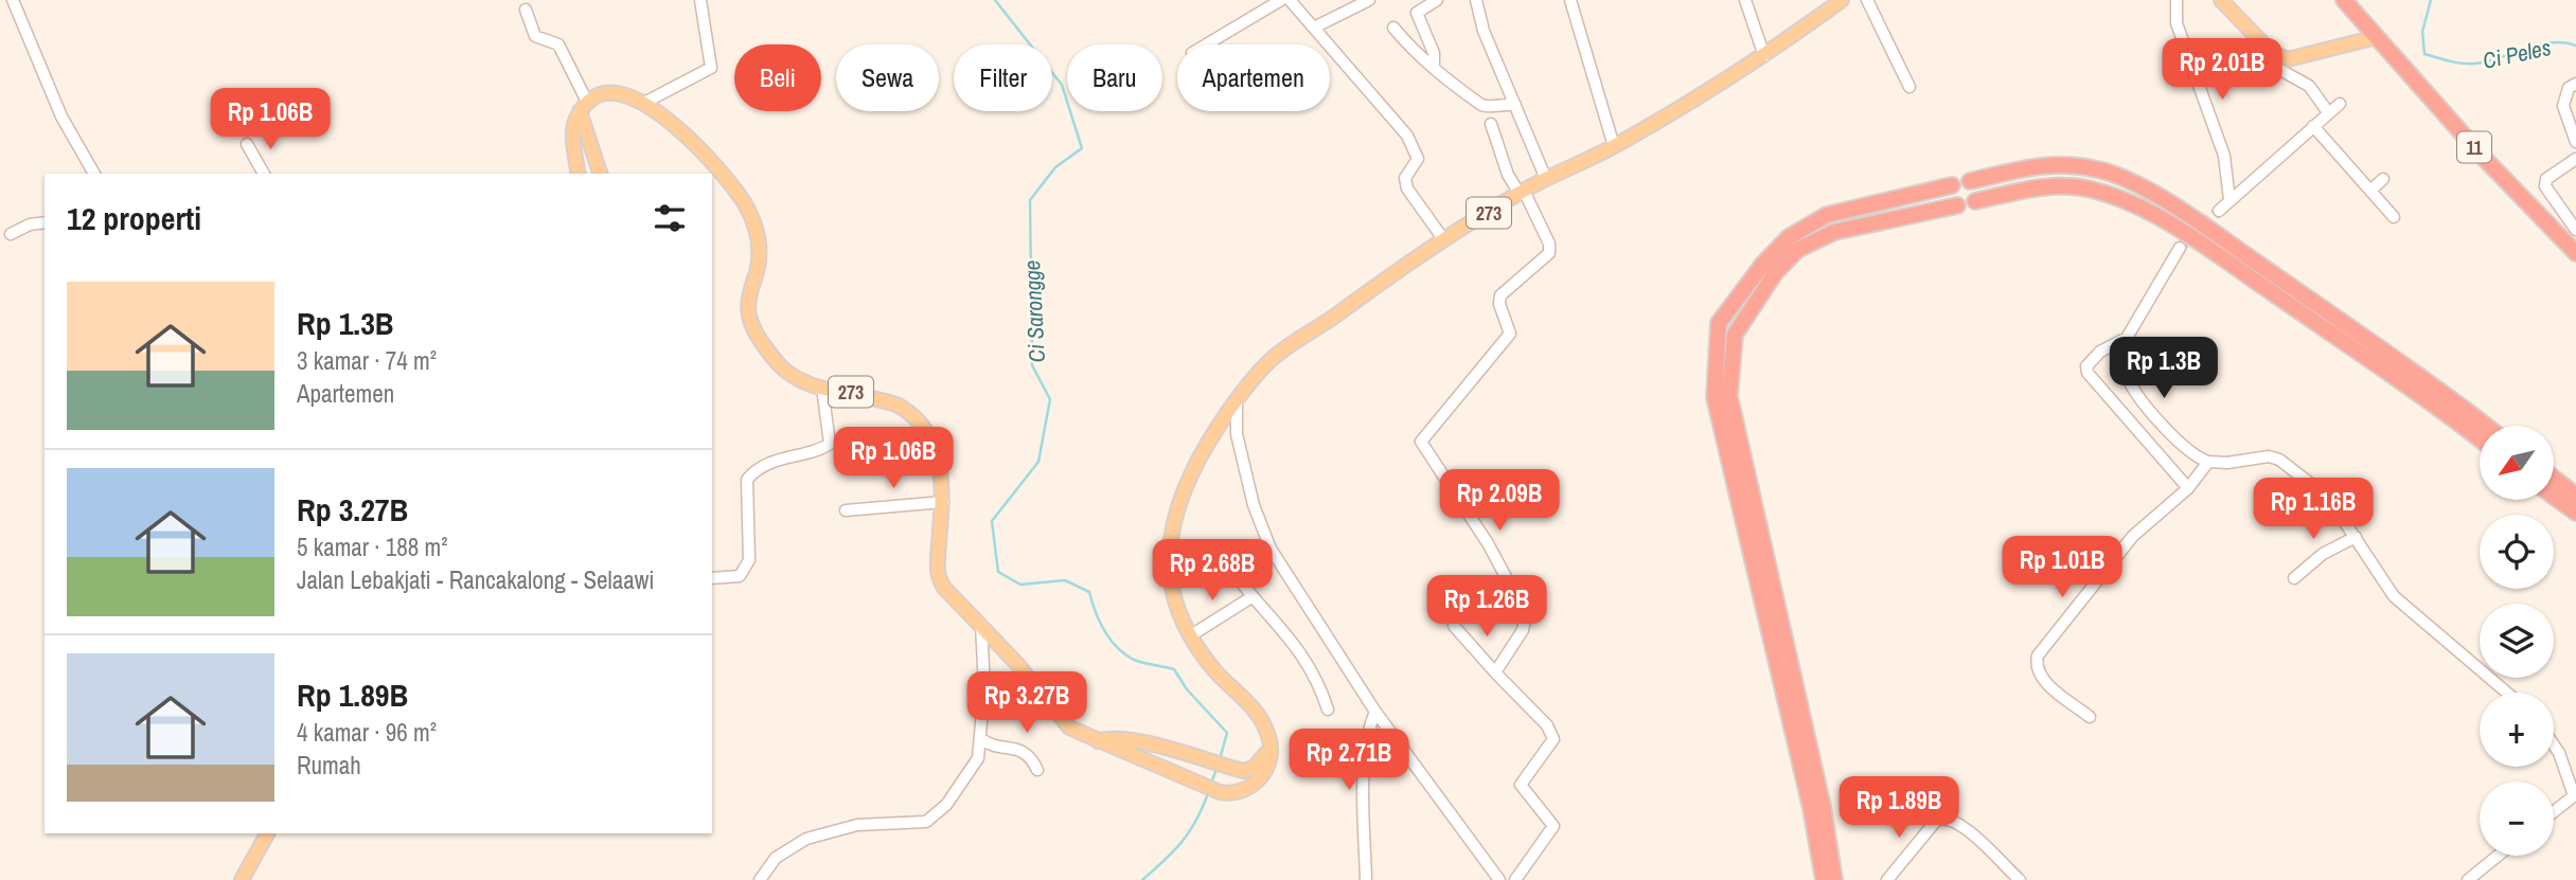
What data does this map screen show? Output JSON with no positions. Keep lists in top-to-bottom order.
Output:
{
  "streets": {
    "highway": ["11"],
    "main road": ["273"]
  },
  "water": ["Ci Peles", "Ci Sarongge"],
  "north": "bottom left",
  "page": {
    "price": [
      "Rp 2.01B",
      "Rp 1.06B",
      "Rp 1.3B",
      "Rp 1.06B",
      "Rp 2.09B",
      "Rp 1.16B",
      "Rp 1.01B",
      "Rp 2.68B",
      "Rp 1.26B",
      "Rp 3.27B",
      "Rp 2.71B",
      "Rp 1.89B"
    ],
    "chip": [
      "Beli",
      "Sewa",
      "Filter",
      "Baru",
      "Apartemen"
    ],
    "heading": "12 properti",
    "list": [
      {
        "name": "Rp 1.3B",
        "note": "3 kamar · 74 m² · Apartemen"
      },
      {
        "name": "Rp 3.27B",
        "note": "5 kamar · 188 m² · Jalan Lebakjati - Rancakalong - Selaawi"
      },
      {
        "name": "Rp 1.89B",
        "note": "4 kamar · 96 m² · Rumah"
      }
    ],
    "map_buttons": ["+", "−"]
  }
}
